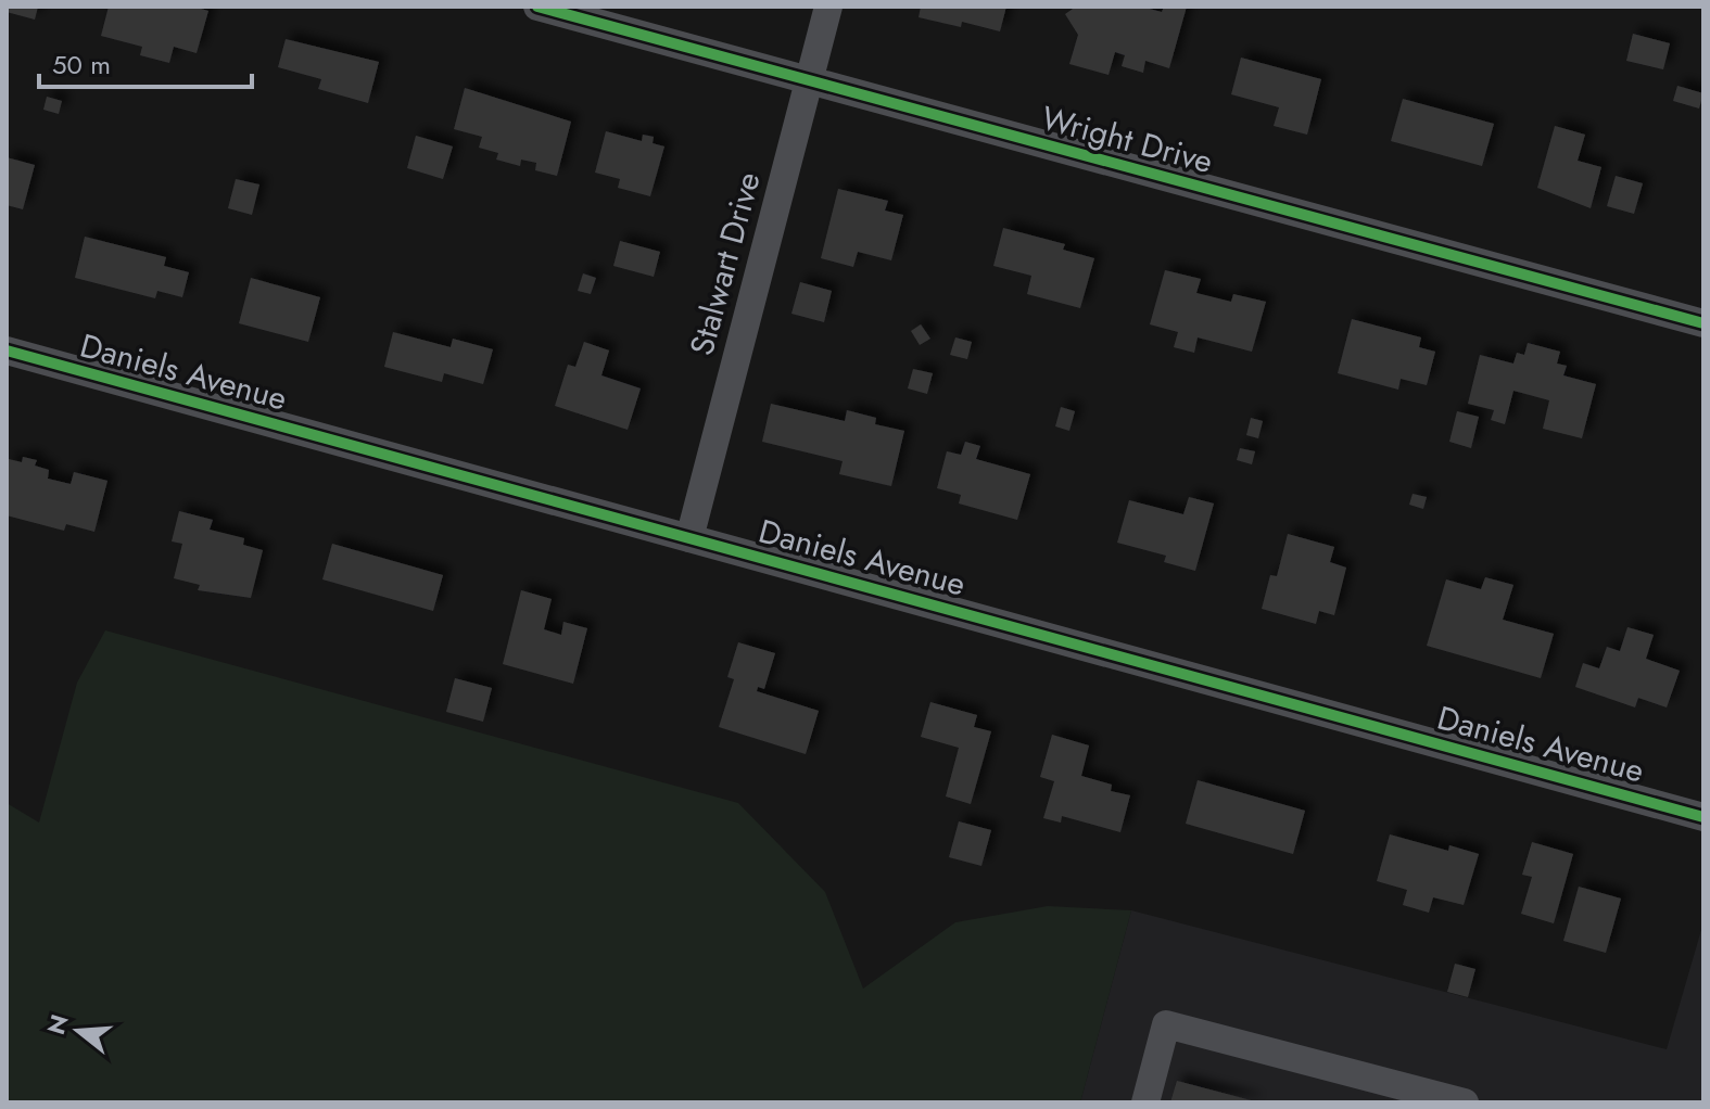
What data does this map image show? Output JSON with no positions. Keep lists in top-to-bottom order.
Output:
{
  "streets": {
    "street": ["Wright Drive", "Stalwart Drive", "Daniels Avenue"]
  },
  "crossings": [
    ["Wright Drive", "Stalwart Drive"],
    ["Stalwart Drive", "Daniels Avenue"]
  ],
  "scale_bar": "50 m",
  "north": "left"
}
